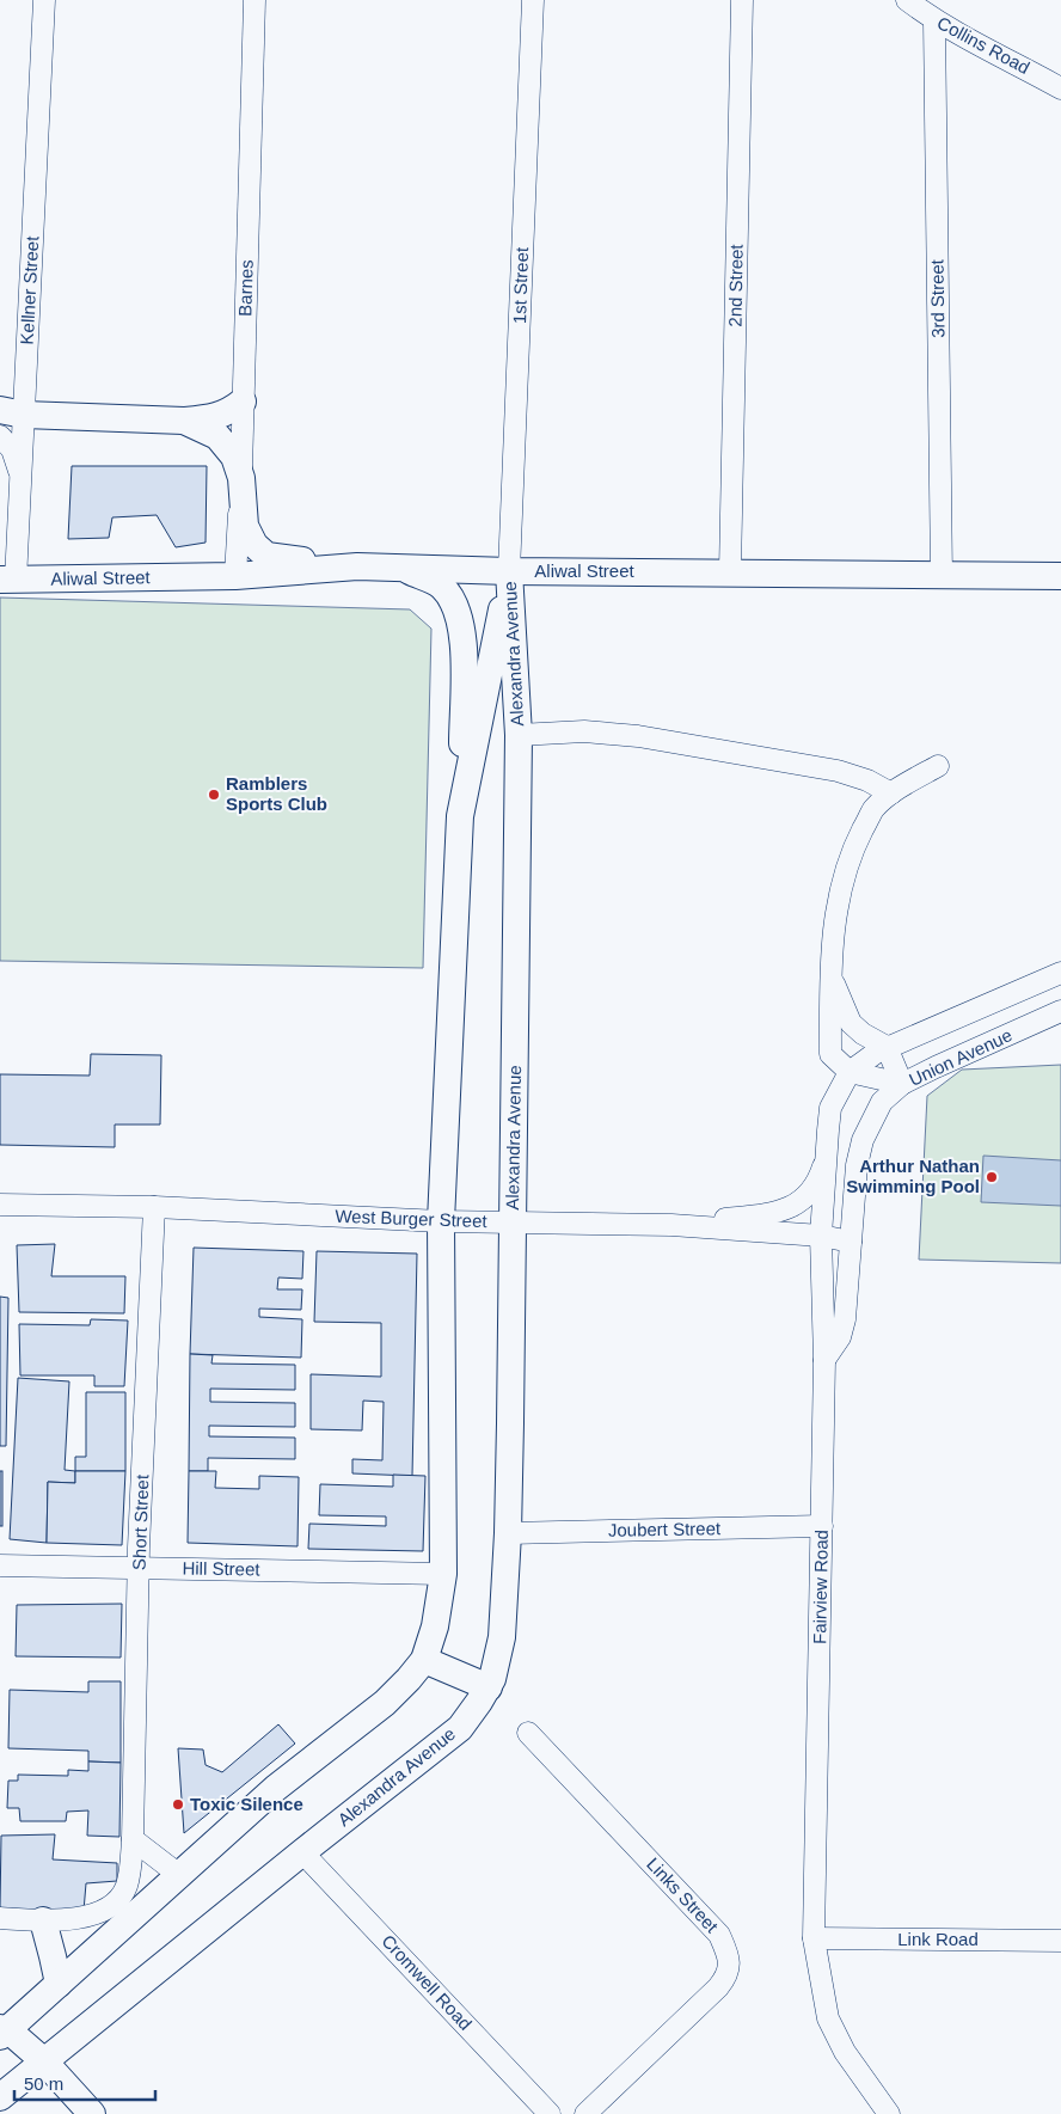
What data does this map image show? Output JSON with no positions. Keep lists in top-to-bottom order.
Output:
{
  "streets": {
    "main road": ["Aliwal Street", "Alexandra Avenue"],
    "street": [
      "Collins Road",
      "1st Street",
      "2nd Street",
      "Barnes",
      "Kellner Street",
      "3rd Street",
      "Union Avenue",
      "West Burger Street",
      "Short Street",
      "Joubert Street",
      "Hill Street",
      "Fairview Road",
      "Links Street",
      "Link Road",
      "Cromwell Road"
    ]
  },
  "crossings": [
    ["Collins Road", "3rd Street"],
    ["1st Street", "Aliwal Street"],
    ["1st Street", "Alexandra Avenue"],
    ["2nd Street", "Aliwal Street"],
    ["Barnes", "Aliwal Street"],
    ["Kellner Street", "Aliwal Street"],
    ["3rd Street", "Aliwal Street"],
    ["Aliwal Street", "Alexandra Avenue"],
    ["Alexandra Avenue", "West Burger Street"],
    ["Alexandra Avenue", "Joubert Street"],
    ["Alexandra Avenue", "Hill Street"],
    ["Alexandra Avenue", "Cromwell Road"],
    ["Union Avenue", "West Burger Street"],
    ["Union Avenue", "Fairview Road"],
    ["West Burger Street", "Short Street"],
    ["West Burger Street", "Fairview Road"],
    ["Short Street", "Hill Street"],
    ["Joubert Street", "Fairview Road"],
    ["Fairview Road", "Link Road"]
  ],
  "places": ["Ramblers Sports Club", "Arthur Nathan Swimming Pool", "Toxic Silence"],
  "scale_bar": "50 m"
}
